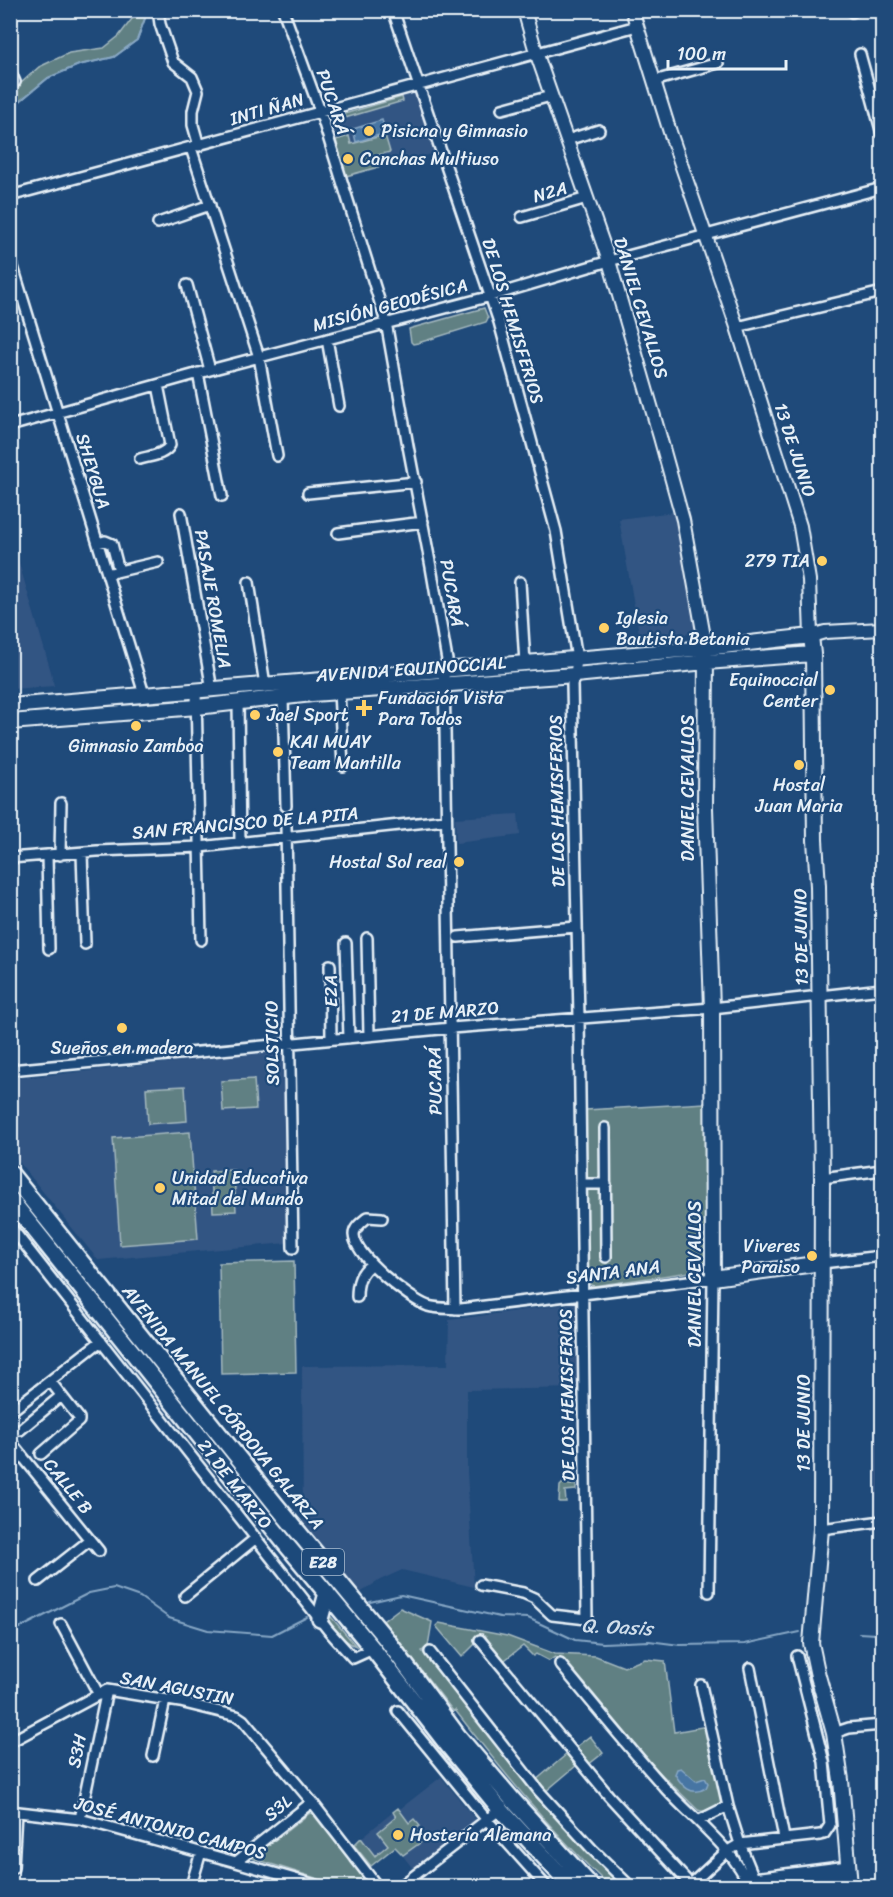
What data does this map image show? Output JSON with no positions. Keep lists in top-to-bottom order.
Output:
{
  "streets": {
    "main road": [
      "DANIEL CEVALLOS",
      "13 DE JUNIO",
      "AVENIDA EQUINOCCIAL",
      "SANTA ANA",
      "AVENIDA MANUEL CÓRDOVA GALARZA",
      "E28"
    ],
    "street": [
      "PUCARÁ",
      "INTI ÑAN",
      "N2A",
      "MISIÓN GEODÉSICA",
      "DE LOS HEMISFERIOS",
      "SHEYGUA",
      "PASAJE ROMELIA",
      "SAN FRANCISCO DE LA PITA",
      "E2A",
      "21 DE MARZO",
      "SOLSTICIO",
      "CALLE B",
      "SAN AGUSTIN",
      "S3H",
      "S3L",
      "JOSÉ ANTONIO CAMPOS"
    ]
  },
  "crossings": [
    ["PUCARÁ", "INTI ÑAN"],
    ["PUCARÁ", "MISIÓN GEODÉSICA"],
    ["PUCARÁ", "AVENIDA EQUINOCCIAL"],
    ["PUCARÁ", "SAN FRANCISCO DE LA PITA"],
    ["PUCARÁ", "21 DE MARZO"],
    ["PUCARÁ", "SANTA ANA"],
    ["INTI ÑAN", "DANIEL CEVALLOS"],
    ["INTI ÑAN", "DE LOS HEMISFERIOS"],
    ["INTI ÑAN", "13 DE JUNIO"],
    ["N2A", "DANIEL CEVALLOS"],
    ["MISIÓN GEODÉSICA", "DANIEL CEVALLOS"],
    ["MISIÓN GEODÉSICA", "DE LOS HEMISFERIOS"],
    ["MISIÓN GEODÉSICA", "13 DE JUNIO"],
    ["MISIÓN GEODÉSICA", "SHEYGUA"],
    ["DANIEL CEVALLOS", "AVENIDA EQUINOCCIAL"],
    ["DANIEL CEVALLOS", "21 DE MARZO"],
    ["DANIEL CEVALLOS", "SANTA ANA"],
    ["DE LOS HEMISFERIOS", "AVENIDA EQUINOCCIAL"],
    ["DE LOS HEMISFERIOS", "21 DE MARZO"],
    ["DE LOS HEMISFERIOS", "SANTA ANA"],
    ["13 DE JUNIO", "AVENIDA EQUINOCCIAL"],
    ["13 DE JUNIO", "21 DE MARZO"],
    ["13 DE JUNIO", "SANTA ANA"],
    ["SHEYGUA", "AVENIDA EQUINOCCIAL"],
    ["PASAJE ROMELIA", "AVENIDA EQUINOCCIAL"],
    ["SAN FRANCISCO DE LA PITA", "SOLSTICIO"],
    ["E2A", "21 DE MARZO"],
    ["21 DE MARZO", "SOLSTICIO"],
    ["21 DE MARZO", "AVENIDA MANUEL CÓRDOVA GALARZA"],
    ["SAN AGUSTIN", "S3H"],
    ["SAN AGUSTIN", "S3L"],
    ["S3H", "JOSÉ ANTONIO CAMPOS"],
    ["S3L", "JOSÉ ANTONIO CAMPOS"]
  ],
  "water": ["Q. Oasis"],
  "places": {
    "other": [
      "Pisicna y Gimnasio",
      "Canchas Multiuso",
      "279 TIA",
      "Iglesia Bautista Betania",
      "Equinoccial Center",
      "Jael Sport",
      "Gimnasio Zamboa",
      "KAI MUAY Team Mantilla",
      "Hostal Juan Maria",
      "Hostal Sol real",
      "Sueños en madera",
      "Unidad Educativa Mitad del Mundo",
      "Viveres Paraiso",
      "Hostería Alemana"
    ],
    "health": ["Fundación Vista Para Todos"]
  },
  "scale_bar": "100 m"
}
